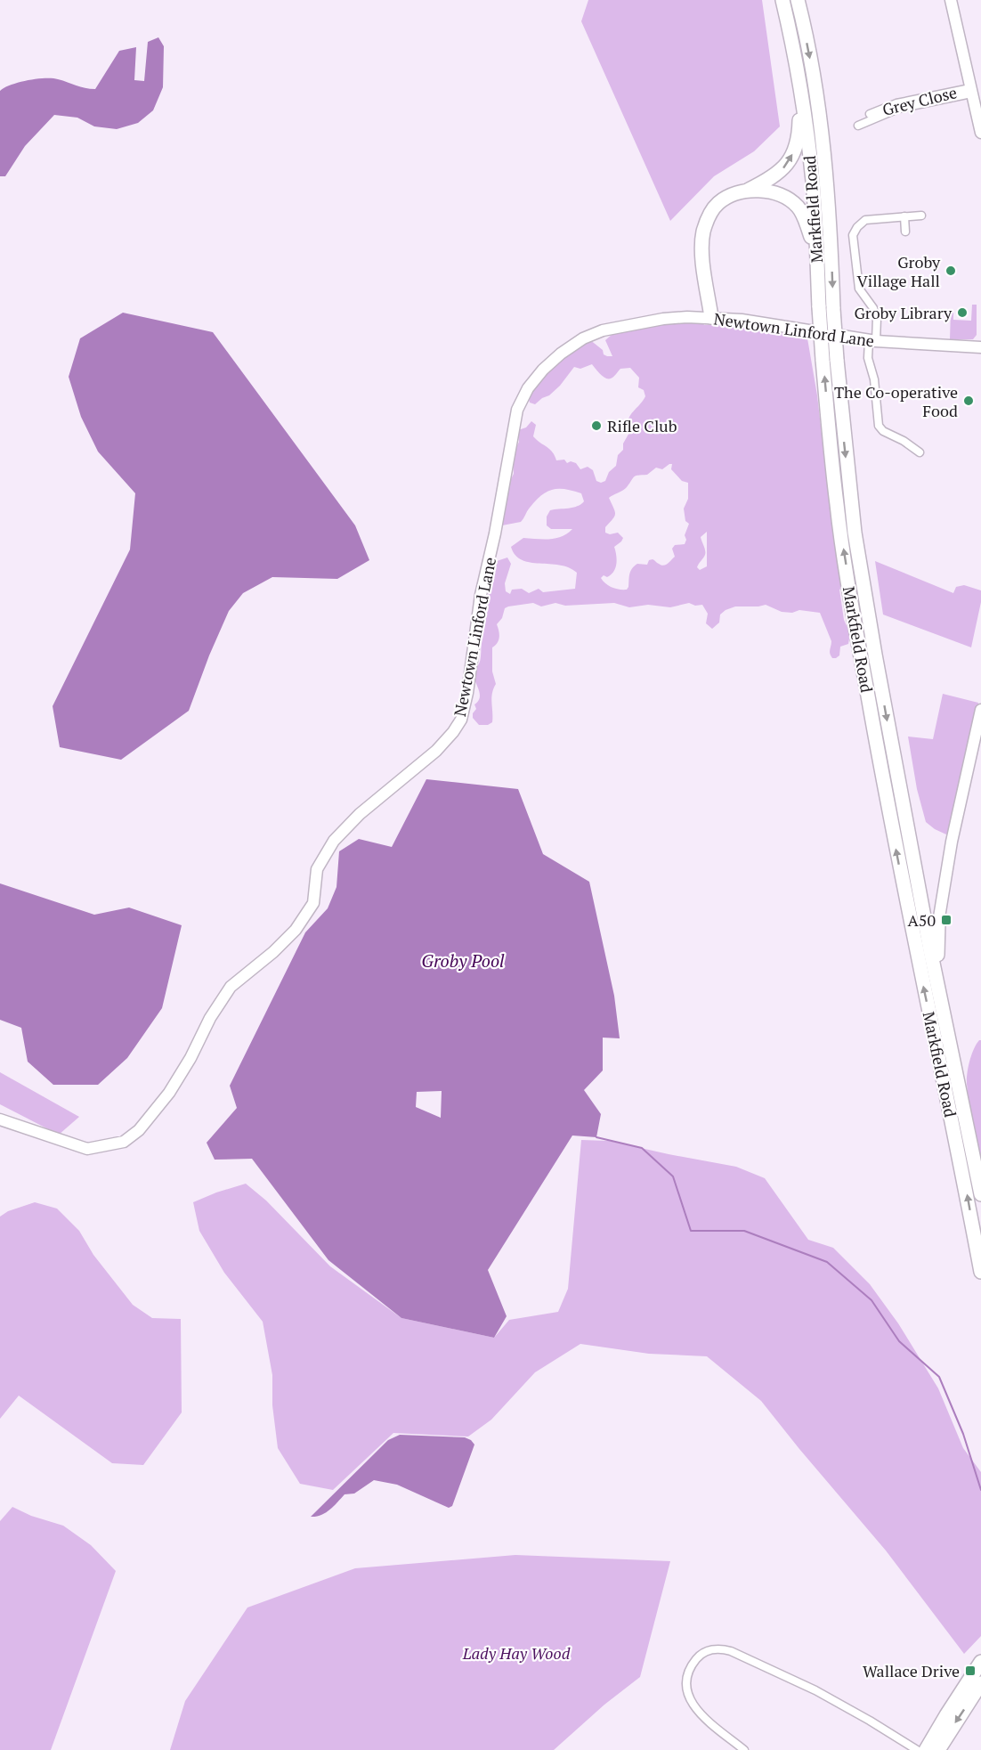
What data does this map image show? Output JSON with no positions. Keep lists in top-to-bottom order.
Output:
{
  "streets": {
    "highway": ["Markfield Road"],
    "street": ["Grey Close", "Newtown Linford Lane"]
  },
  "water": ["Groby Pool"],
  "parks": ["Lady Hay Wood"],
  "places": {
    "other": [
      "Groby Village Hall",
      "Groby Library",
      "The Co-operative Food",
      "Rifle Club"
    ],
    "transit": ["A50", "Wallace Drive"]
  }
}
